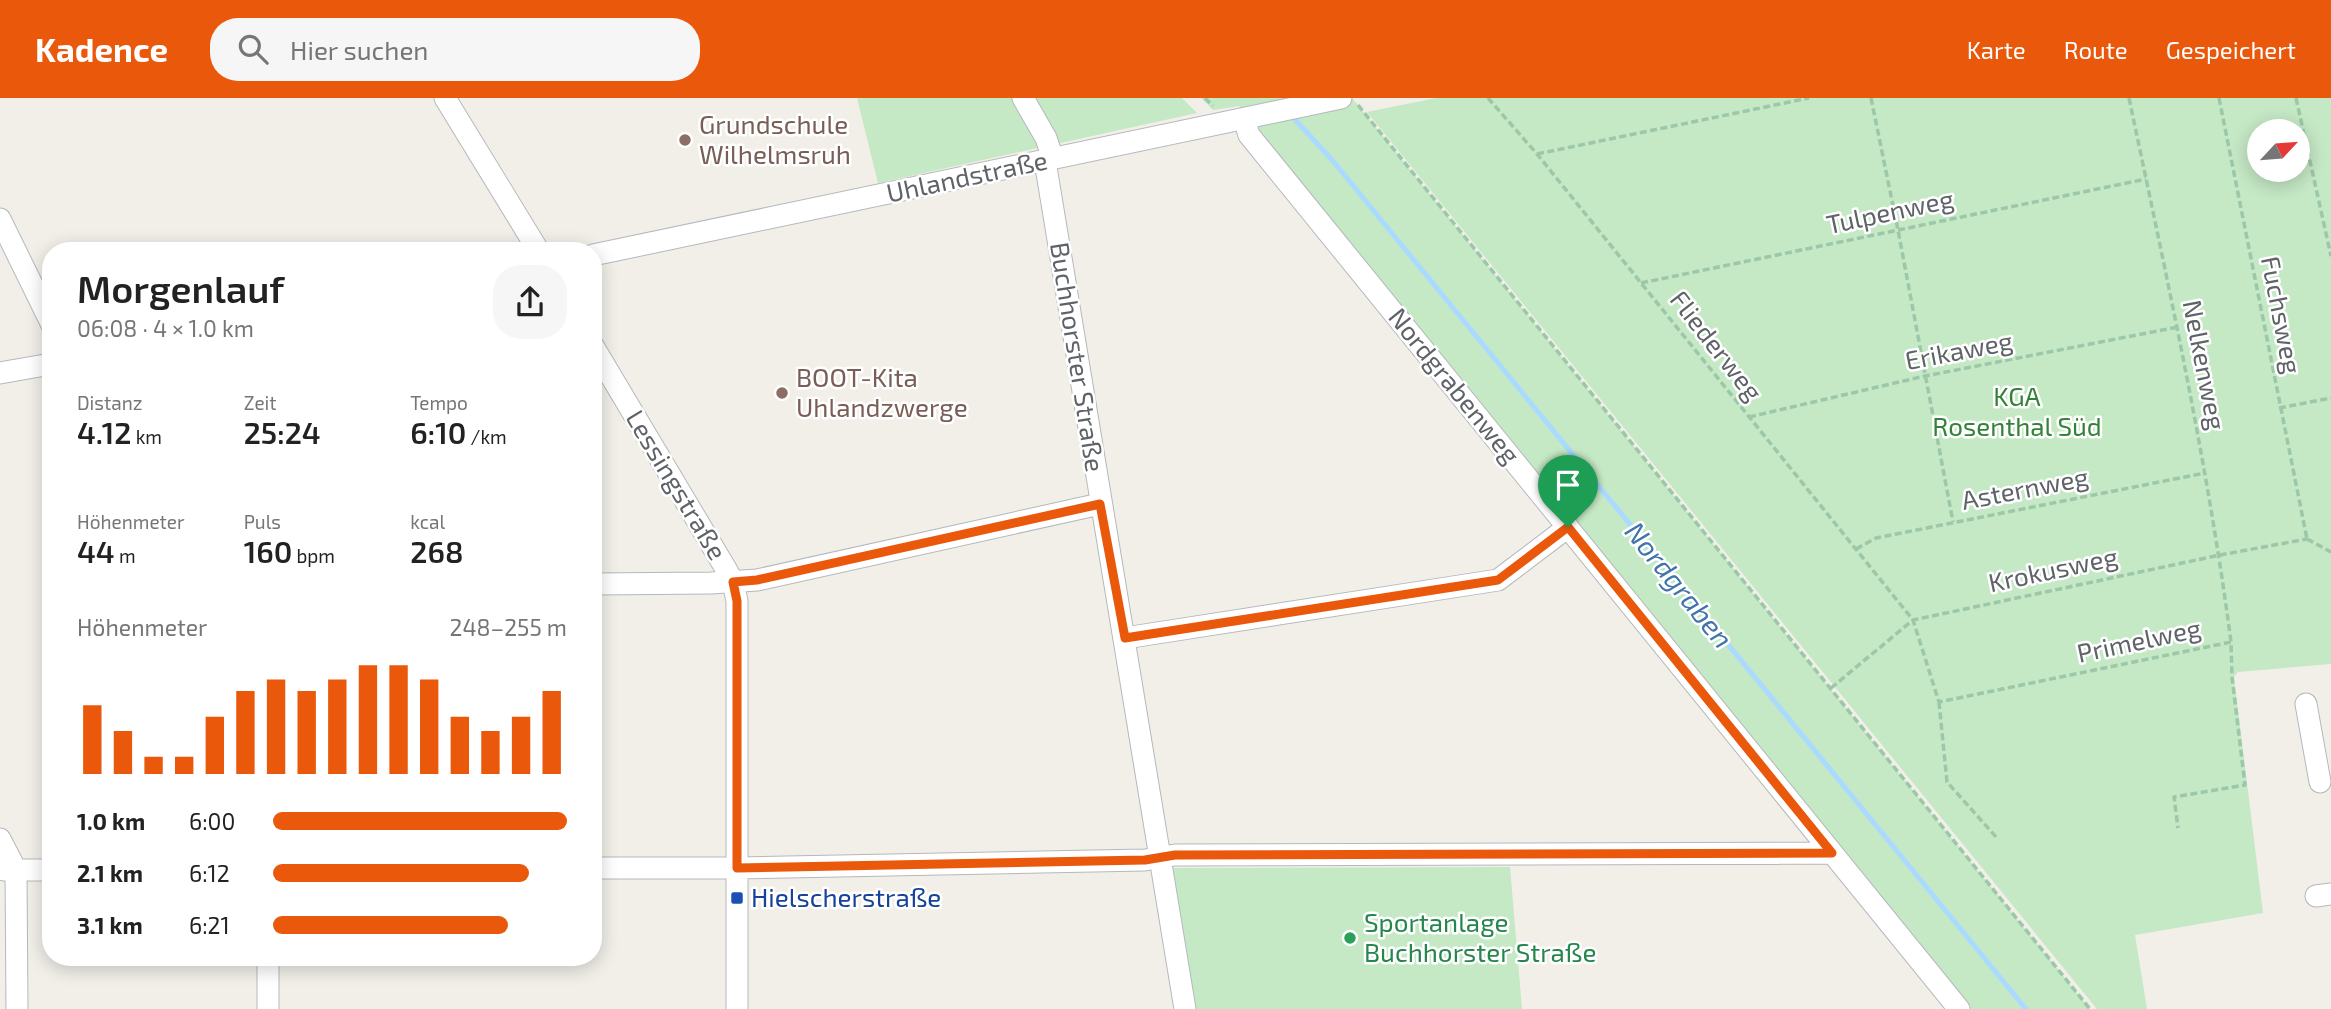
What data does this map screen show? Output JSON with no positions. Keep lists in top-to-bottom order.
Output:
{
  "streets": {
    "street": [
      "Uhlandstraße",
      "Buchhorster Straße",
      "Nordgrabenweg",
      "Lessingstraße"
    ],
    "path": [
      "Tulpenweg",
      "Fuchsweg",
      "Fliederweg",
      "Erikaweg",
      "Nelkenweg",
      "Asternweg",
      "Krokusweg",
      "Primelweg"
    ]
  },
  "crossings": [
    ["Uhlandstraße", "Buchhorster Straße"],
    ["Uhlandstraße", "Nordgrabenweg"],
    ["Tulpenweg", "Fliederweg"],
    ["Tulpenweg", "Nelkenweg"],
    ["Fuchsweg", "Krokusweg"],
    ["Fliederweg", "Erikaweg"],
    ["Fliederweg", "Asternweg"],
    ["Fliederweg", "Krokusweg"],
    ["Erikaweg", "Nelkenweg"],
    ["Nelkenweg", "Asternweg"],
    ["Nelkenweg", "Krokusweg"],
    ["Nelkenweg", "Primelweg"]
  ],
  "water": ["Nordgraben"],
  "parks": ["KGA Rosenthal Süd"],
  "places": {
    "other": ["Grundschule Wilhelmsruh", "BOOT-Kita Uhlandzwerge", "Sportanlage Buchhorster Straße"],
    "transit": ["Hielscherstraße"]
  },
  "north": "top right",
  "page": {
    "header": "Kadence",
    "search": "Hier suchen",
    "nav": ["Karte", "Route", "Gespeichert"],
    "heading": ["Morgenlauf", "06:08 · 4 × 1.0 km"],
    "stats": [
      ["Distanz", "4.12 km"],
      ["Zeit", "25:24"],
      ["Tempo", "6:10 /km"],
      ["Höhenmeter", "44 m"],
      ["Puls", "160 bpm"],
      ["kcal", "268"]
    ],
    "chart": ["Höhenmeter", "248–255 m"],
    "list": [
      {
        "name": "1.0 km",
        "note": "6:00"
      },
      {
        "name": "2.1 km",
        "note": "6:12"
      },
      {
        "name": "3.1 km",
        "note": "6:21"
      }
    ]
  }
}
